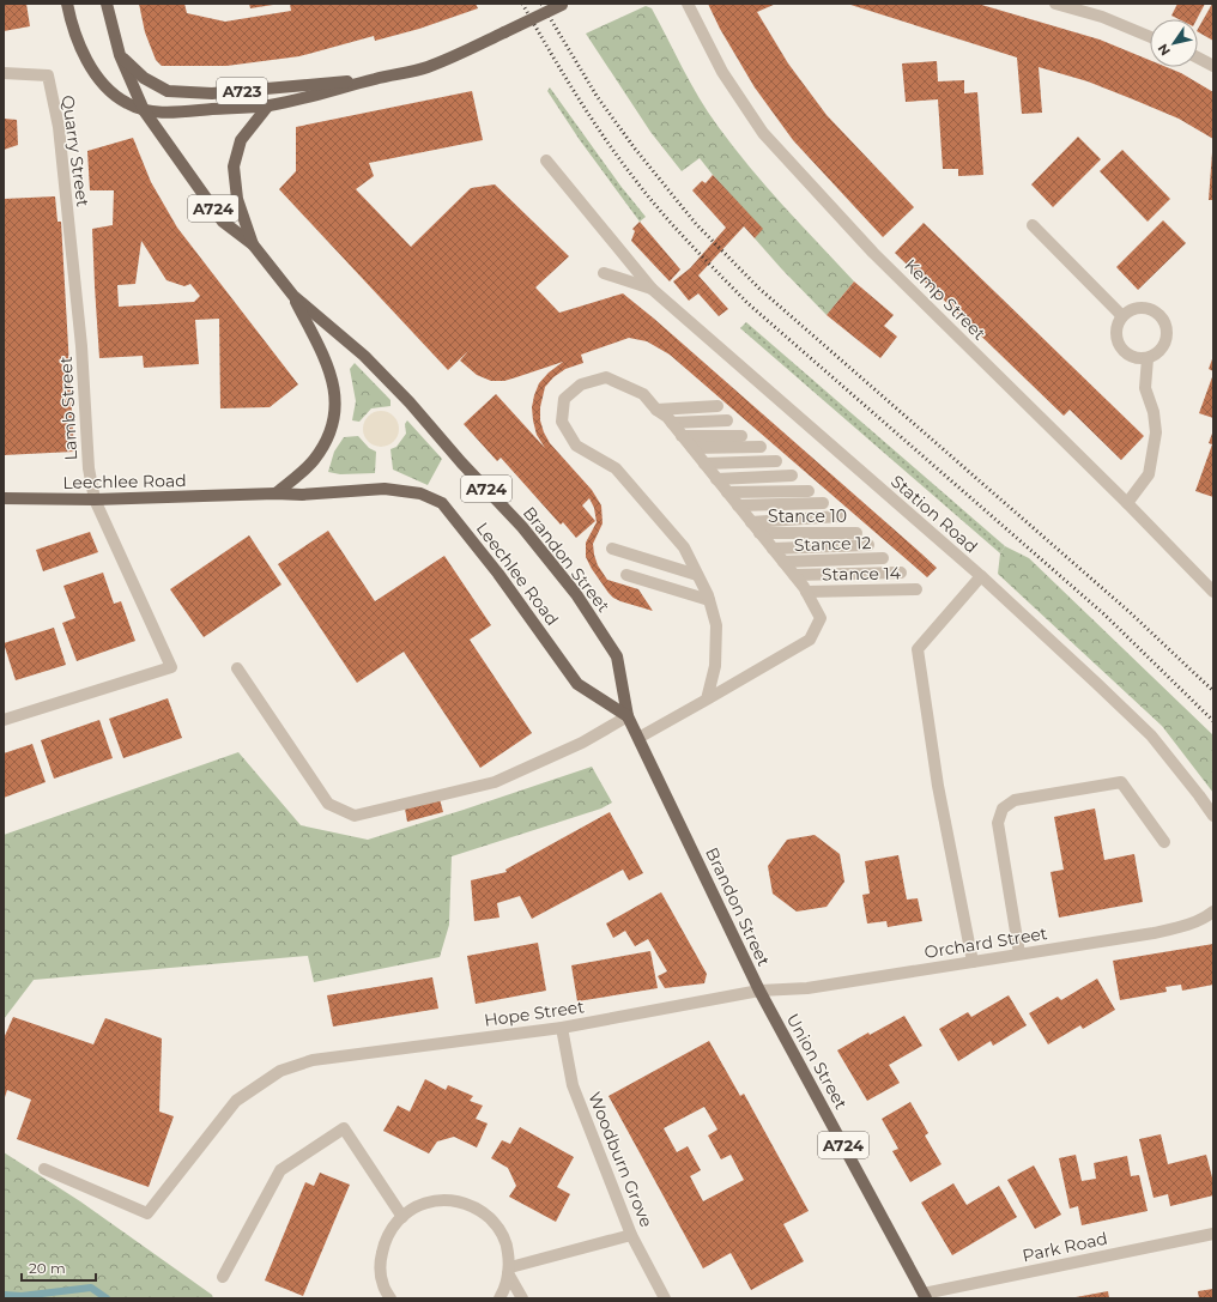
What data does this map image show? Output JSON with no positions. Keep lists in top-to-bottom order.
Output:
{
  "streets": {
    "main road": [
      "A723",
      "A724",
      "Leechlee Road",
      "Brandon Street",
      "Union Street"
    ],
    "street": [
      "Quarry Street",
      "Kemp Street",
      "Lamb Street",
      "Station Road",
      "Stance 10",
      "Stance 12",
      "Stance 14",
      "Orchard Street",
      "Hope Street",
      "Woodburn Grove",
      "Park Road"
    ]
  },
  "crossings": [
    ["A723", "Brandon Street"],
    ["Quarry Street", "Lamb Street"],
    ["Lamb Street", "Leechlee Road"],
    ["Leechlee Road", "Brandon Street"],
    ["Brandon Street", "Orchard Street"],
    ["Brandon Street", "Hope Street"],
    ["Brandon Street", "Union Street"],
    ["Orchard Street", "Hope Street"],
    ["Orchard Street", "Union Street"],
    ["Hope Street", "Union Street"],
    ["Hope Street", "Woodburn Grove"],
    ["Union Street", "Park Road"]
  ],
  "scale_bar": "20 m",
  "north": "bottom left"
}
